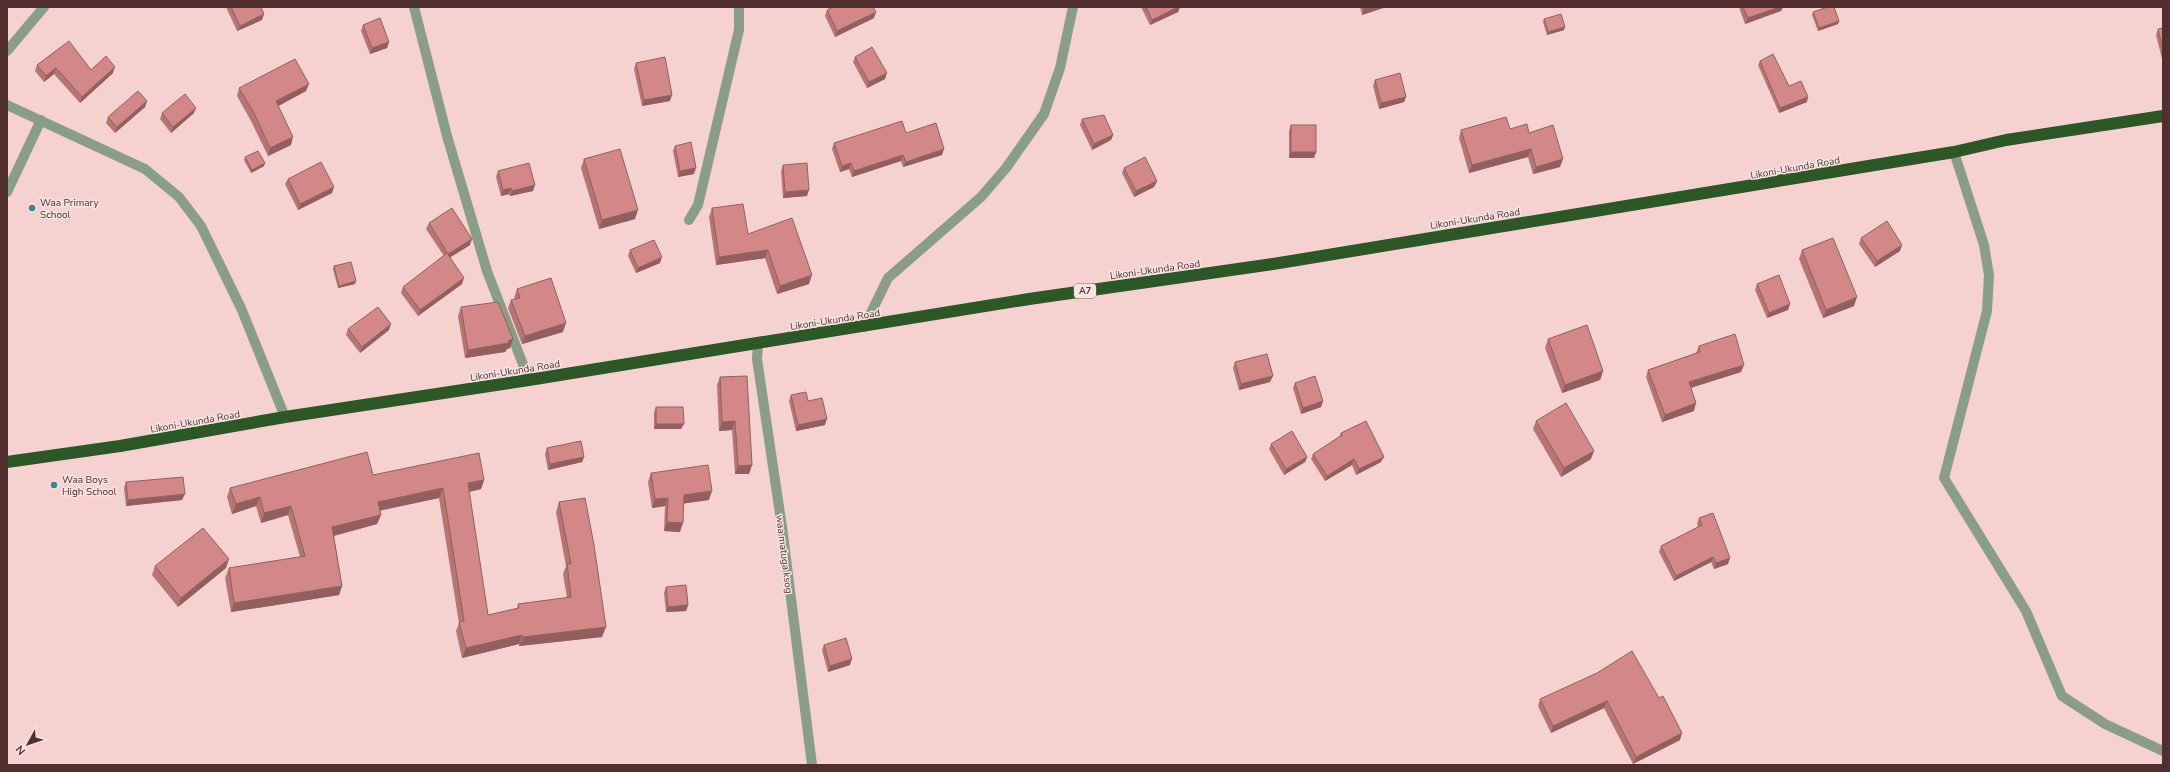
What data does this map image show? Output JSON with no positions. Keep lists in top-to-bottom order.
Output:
{
  "streets": {
    "highway": ["Likoni-Ukunda Road", "A7"],
    "street": ["waa matuga ksog"]
  },
  "crossings": [
    ["Likoni-Ukunda Road", "waa matuga ksog"]
  ],
  "places": ["Waa Primary School", "Waa Boys High School"],
  "north": "bottom left"
}
